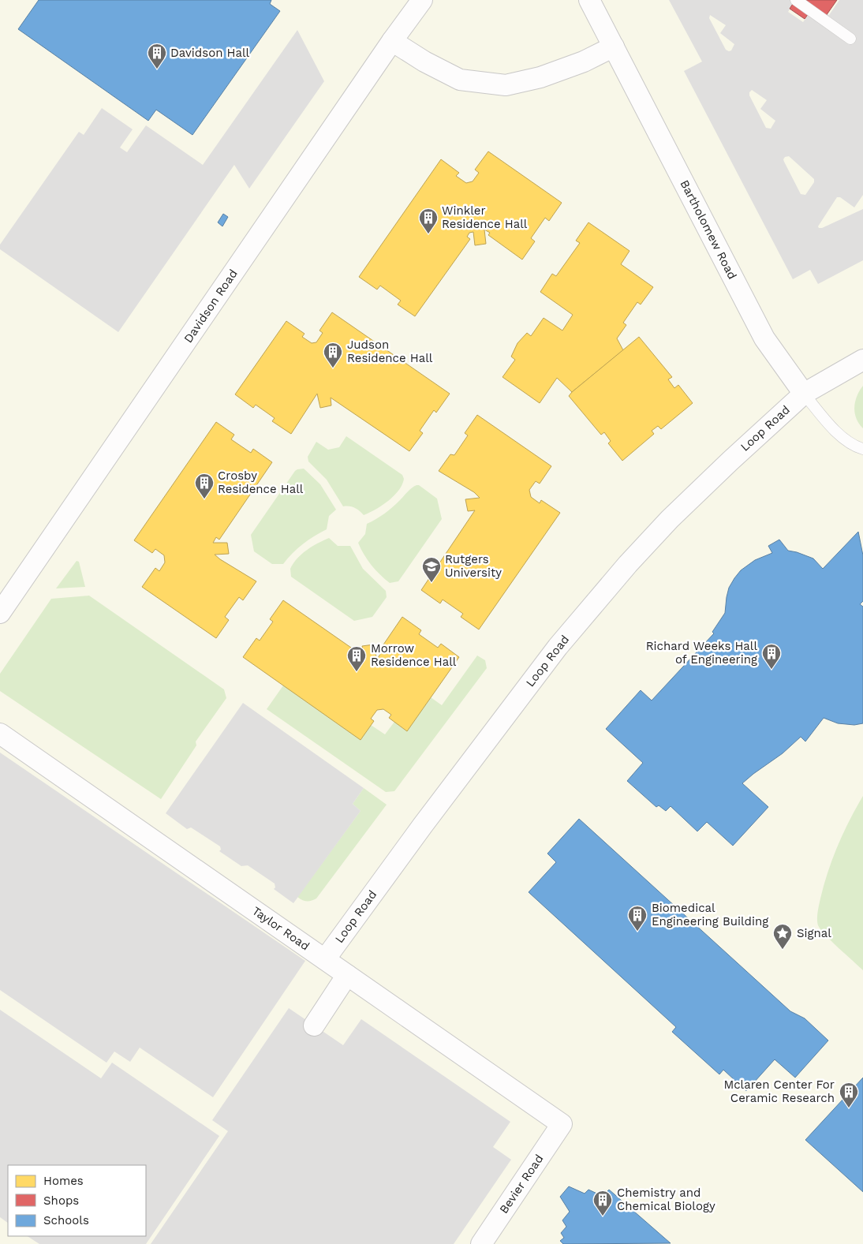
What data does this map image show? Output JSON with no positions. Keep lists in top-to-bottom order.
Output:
{
  "streets": {
    "street": [
      "Bartholomew Road",
      "Davidson Road",
      "Loop Road",
      "Taylor Road",
      "Bevier Road"
    ]
  },
  "crossings": [
    ["Bartholomew Road", "Loop Road"],
    ["Loop Road", "Taylor Road"],
    ["Taylor Road", "Bevier Road"]
  ],
  "places": {
    "building": [
      "Davidson Hall",
      "Winkler Residence Hall",
      "Judson Residence Hall",
      "Crosby Residence Hall",
      "Richard Weeks Hall of Engineering",
      "Morrow Residence Hall",
      "Biomedical Engineering Building",
      "Mclaren Center For Ceramic Research",
      "Chemistry and Chemical Biology"
    ],
    "school or university": ["Rutgers University"],
    "place": ["Signal"]
  },
  "legend": ["Homes", "Shops", "Schools"]
}
